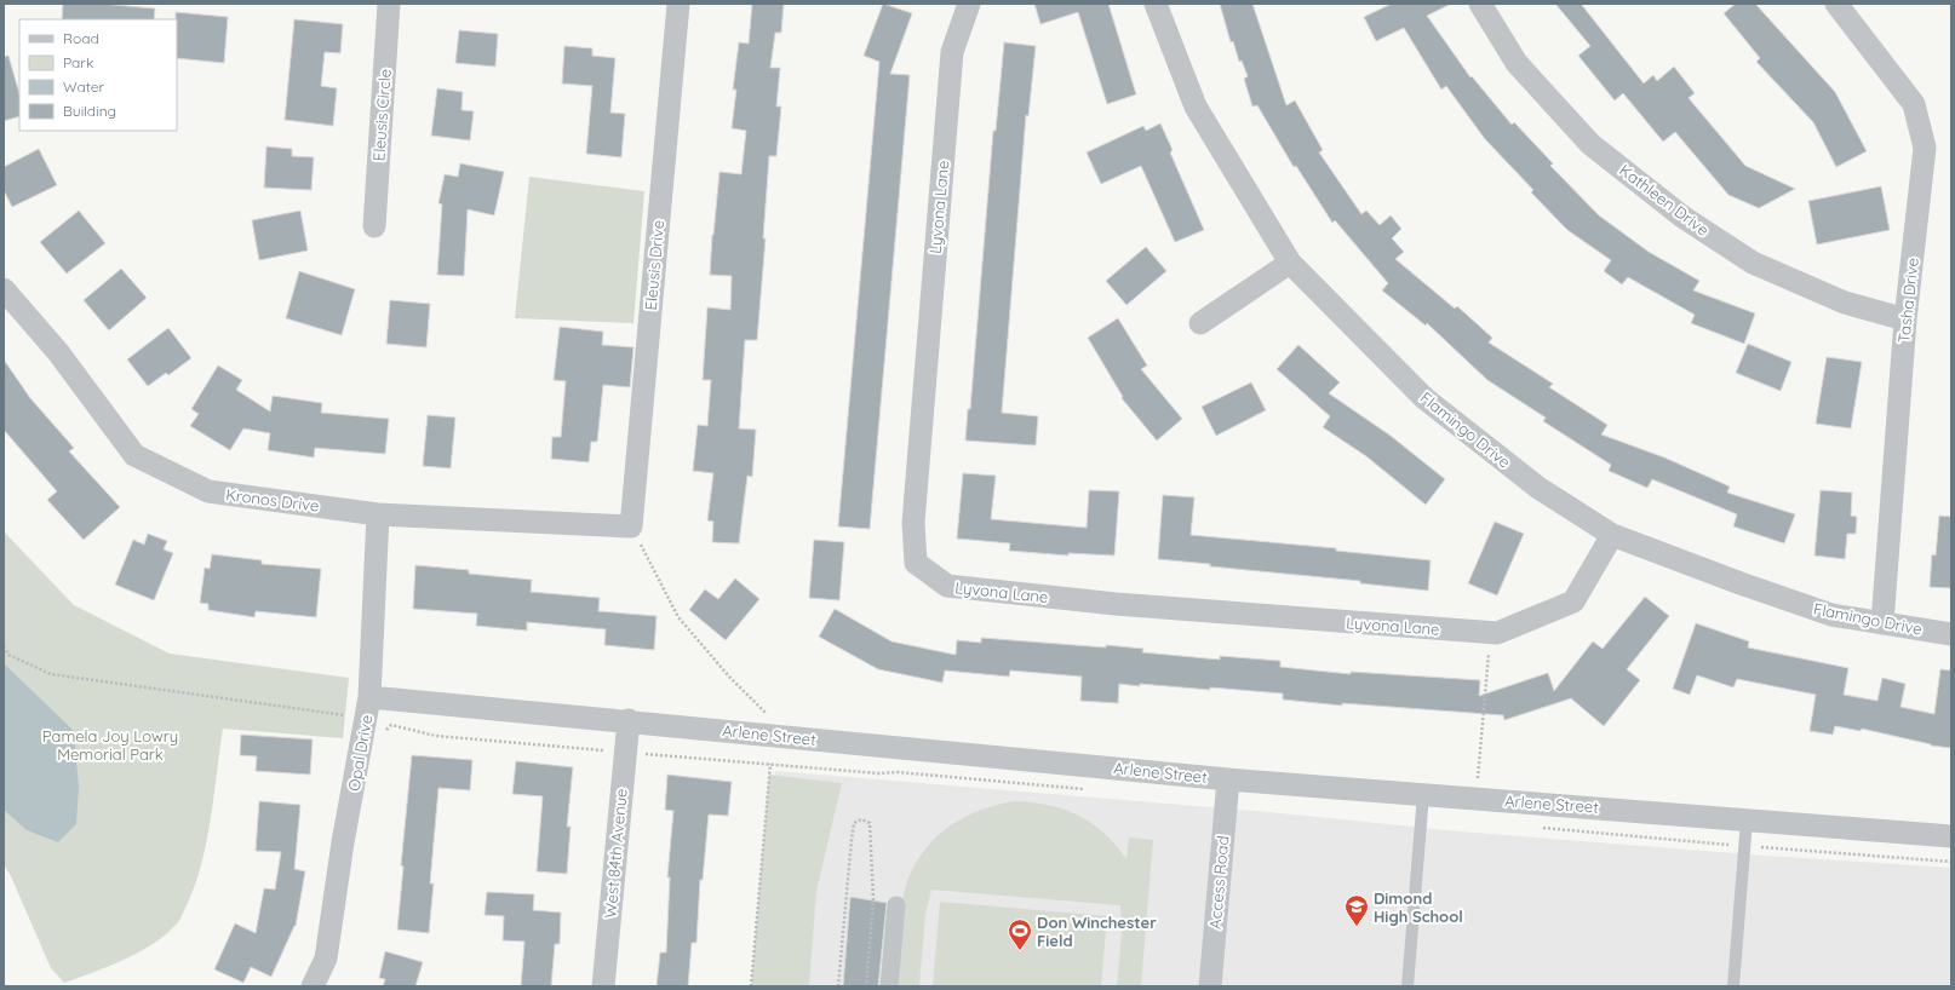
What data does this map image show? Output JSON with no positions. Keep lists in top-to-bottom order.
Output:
{
  "streets": {
    "street": [
      "Eleusis Circle",
      "Kathleen Drive",
      "Lyvona Lane",
      "Eleusis Drive",
      "Tasha Drive",
      "Flamingo Drive",
      "Kronos Drive",
      "Arlene Street",
      "Opal Drive",
      "West 84th Avenue",
      "Access Road"
    ]
  },
  "crossings": [
    ["Kathleen Drive", "Tasha Drive"],
    ["Lyvona Lane", "Flamingo Drive"],
    ["Eleusis Drive", "Kronos Drive"],
    ["Tasha Drive", "Flamingo Drive"],
    ["Kronos Drive", "Opal Drive"],
    ["Arlene Street", "Opal Drive"],
    ["Arlene Street", "West 84th Avenue"],
    ["Arlene Street", "Access Road"]
  ],
  "parks": ["Pamela Joy Lowry Memorial Park"],
  "places": {
    "school or university": ["Dimond High School"],
    "sports": ["Don Winchester Field"]
  },
  "legend": [
    "Road",
    "Park",
    "Water",
    "Building"
  ]
}
